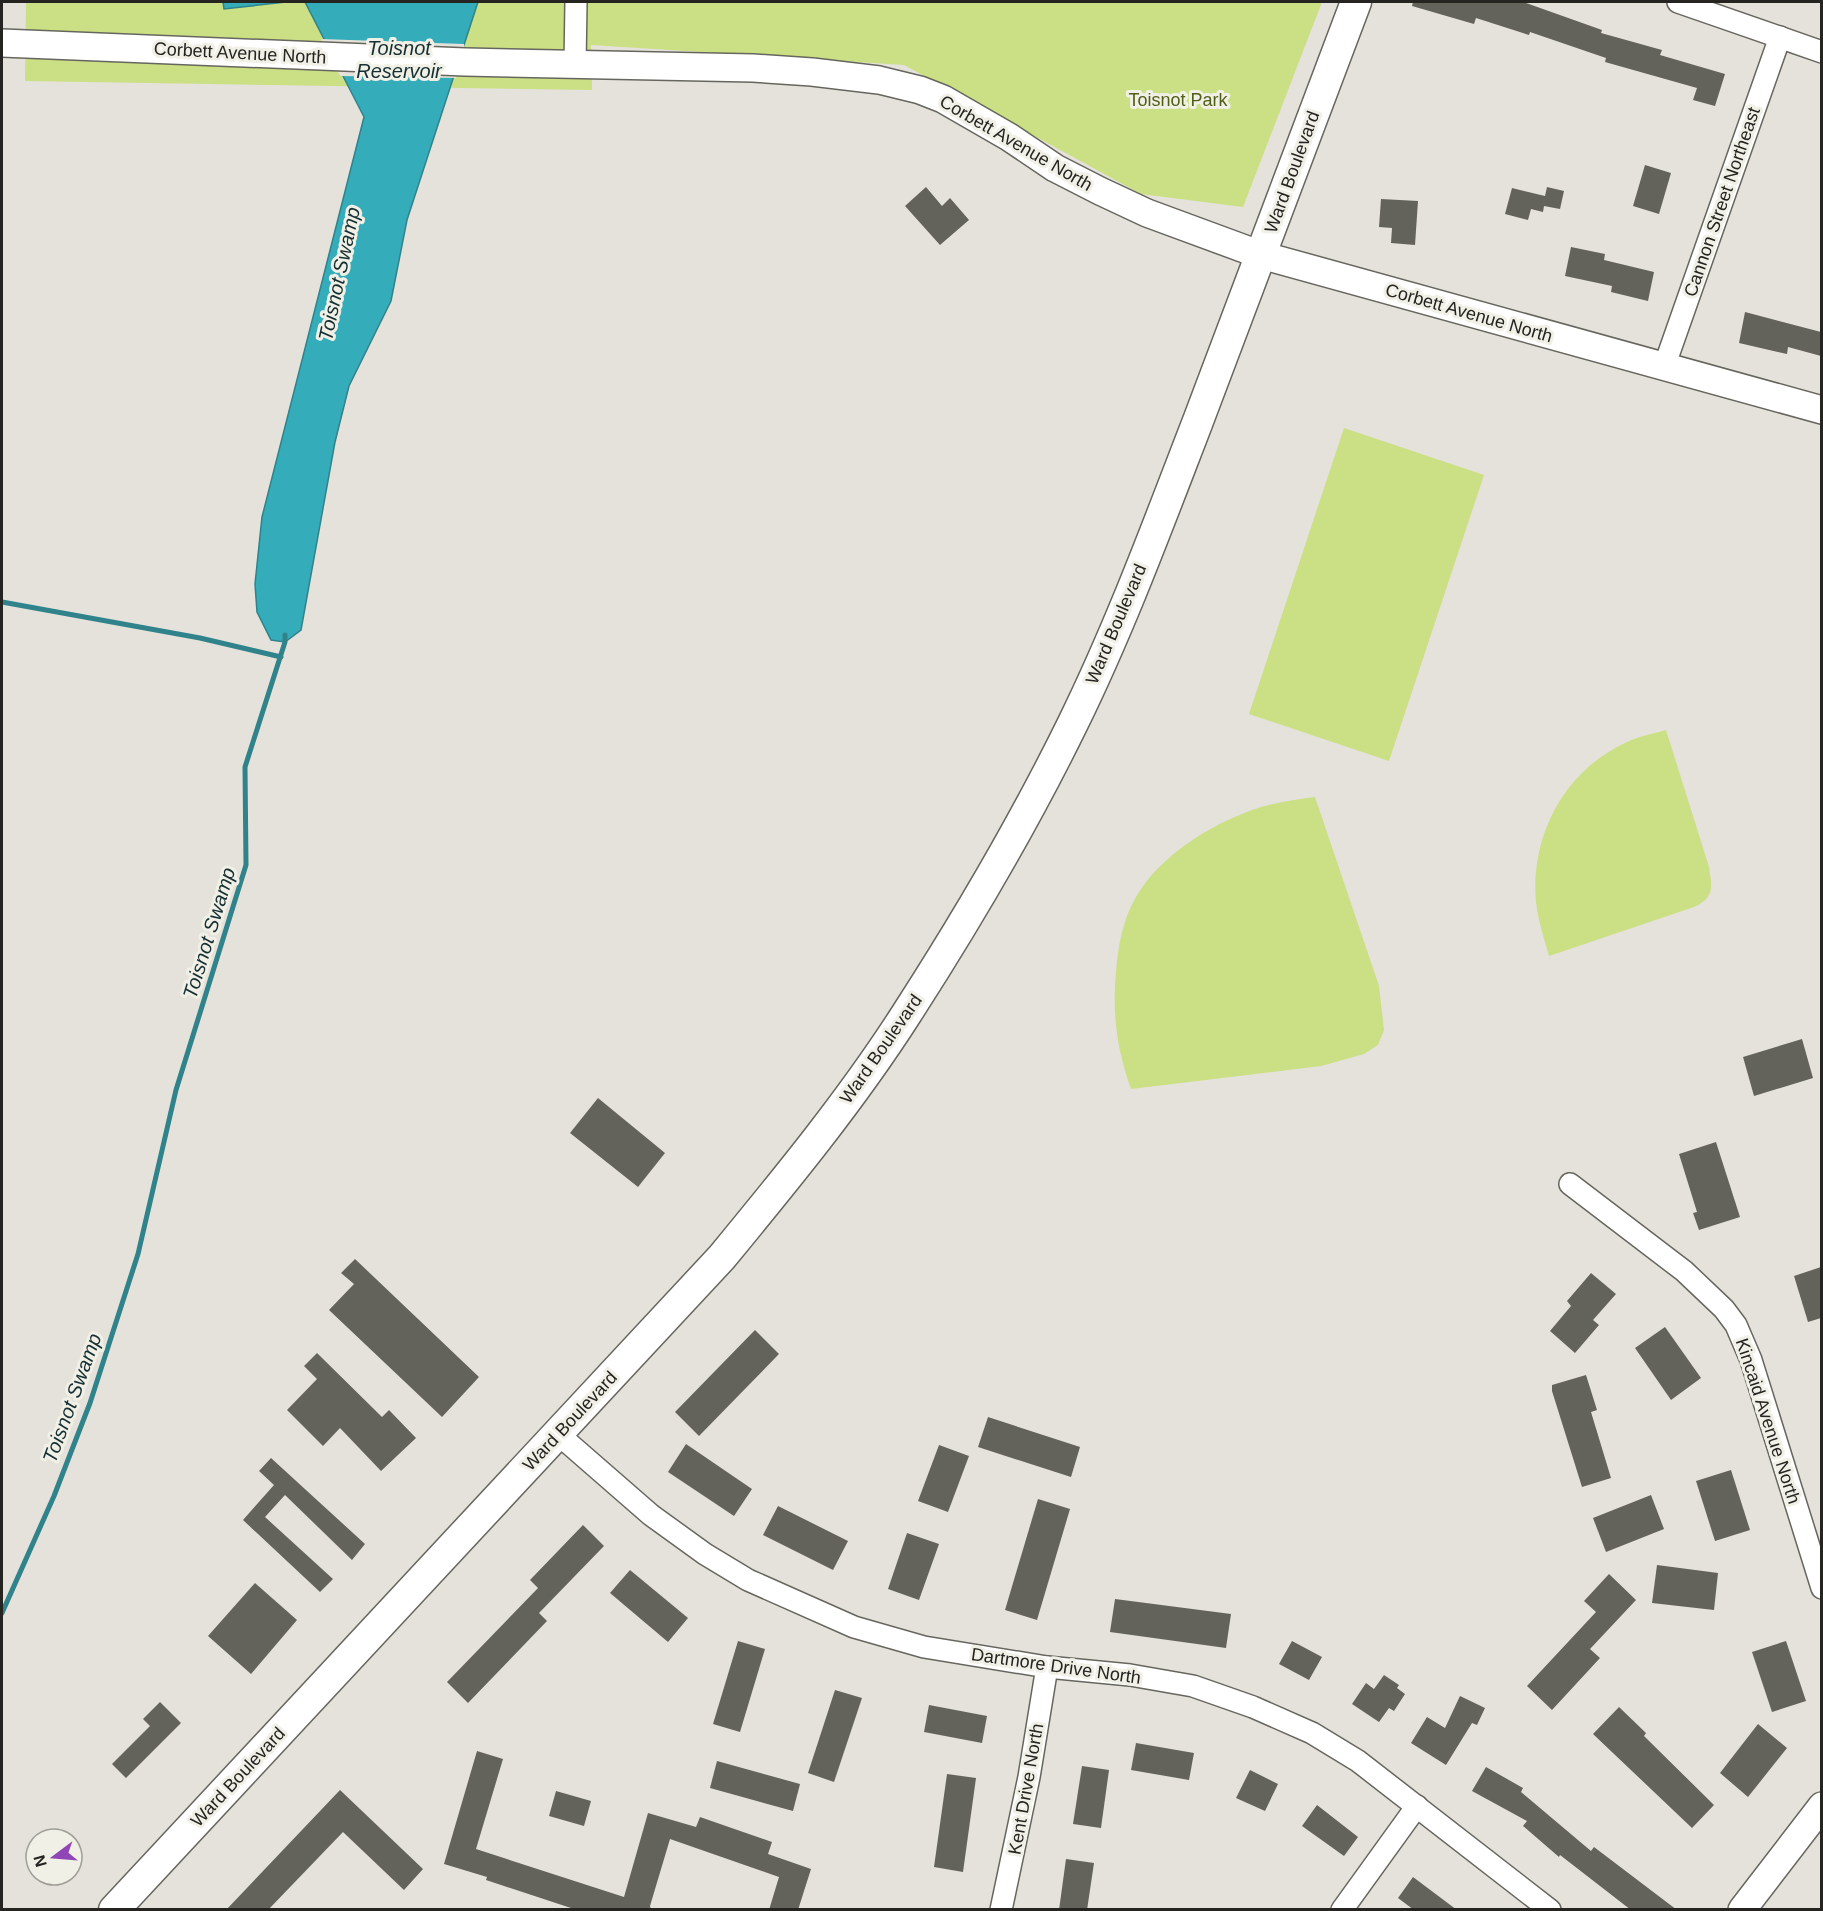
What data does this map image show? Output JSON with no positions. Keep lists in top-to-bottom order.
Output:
{
  "streets": {
    "main road": ["Ward Boulevard"],
    "street": [
      "Corbett Avenue North",
      "Cannon Street Northeast",
      "Kincaid Avenue North",
      "Dartmore Drive North",
      "Kent Drive North"
    ]
  },
  "crossings": [
    ["Corbett Avenue North", "Ward Boulevard"],
    ["Corbett Avenue North", "Cannon Street Northeast"],
    ["Ward Boulevard", "Dartmore Drive North"],
    ["Dartmore Drive North", "Kent Drive North"]
  ],
  "water": ["Toisnot Reservoir", "Toisnot Swamp"],
  "parks": ["Toisnot Park"],
  "north": "left"
}
